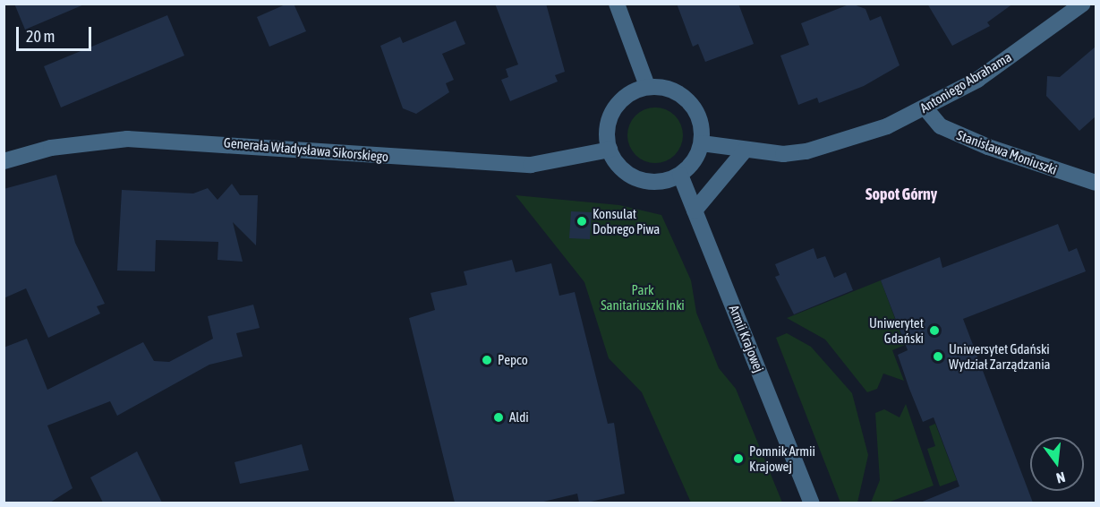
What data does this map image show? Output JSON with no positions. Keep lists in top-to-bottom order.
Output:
{
  "streets": {
    "street": [
      "Antoniego Abrahama",
      "Generała Władysława Sikorskiego",
      "Stanisława Moniuszki",
      "Armii Krajowej"
    ]
  },
  "crossings": [
    ["Antoniego Abrahama", "Generała Władysława Sikorskiego"],
    ["Antoniego Abrahama", "Stanisława Moniuszki"],
    ["Antoniego Abrahama", "Armii Krajowej"],
    ["Generała Władysława Sikorskiego", "Armii Krajowej"]
  ],
  "districts": ["Sopot Górny"],
  "parks": ["Park Sanitariuszki Inki"],
  "places": [
    "Konsulat Dobrego Piwa",
    "Uniwerytet Gdański",
    "Uniwersytet Gdański Wydział Zarządzania",
    "Pepco",
    "Aldi",
    "Pomnik Armii Krajowej"
  ],
  "scale_bar": "20 m",
  "north": "bottom"
}
